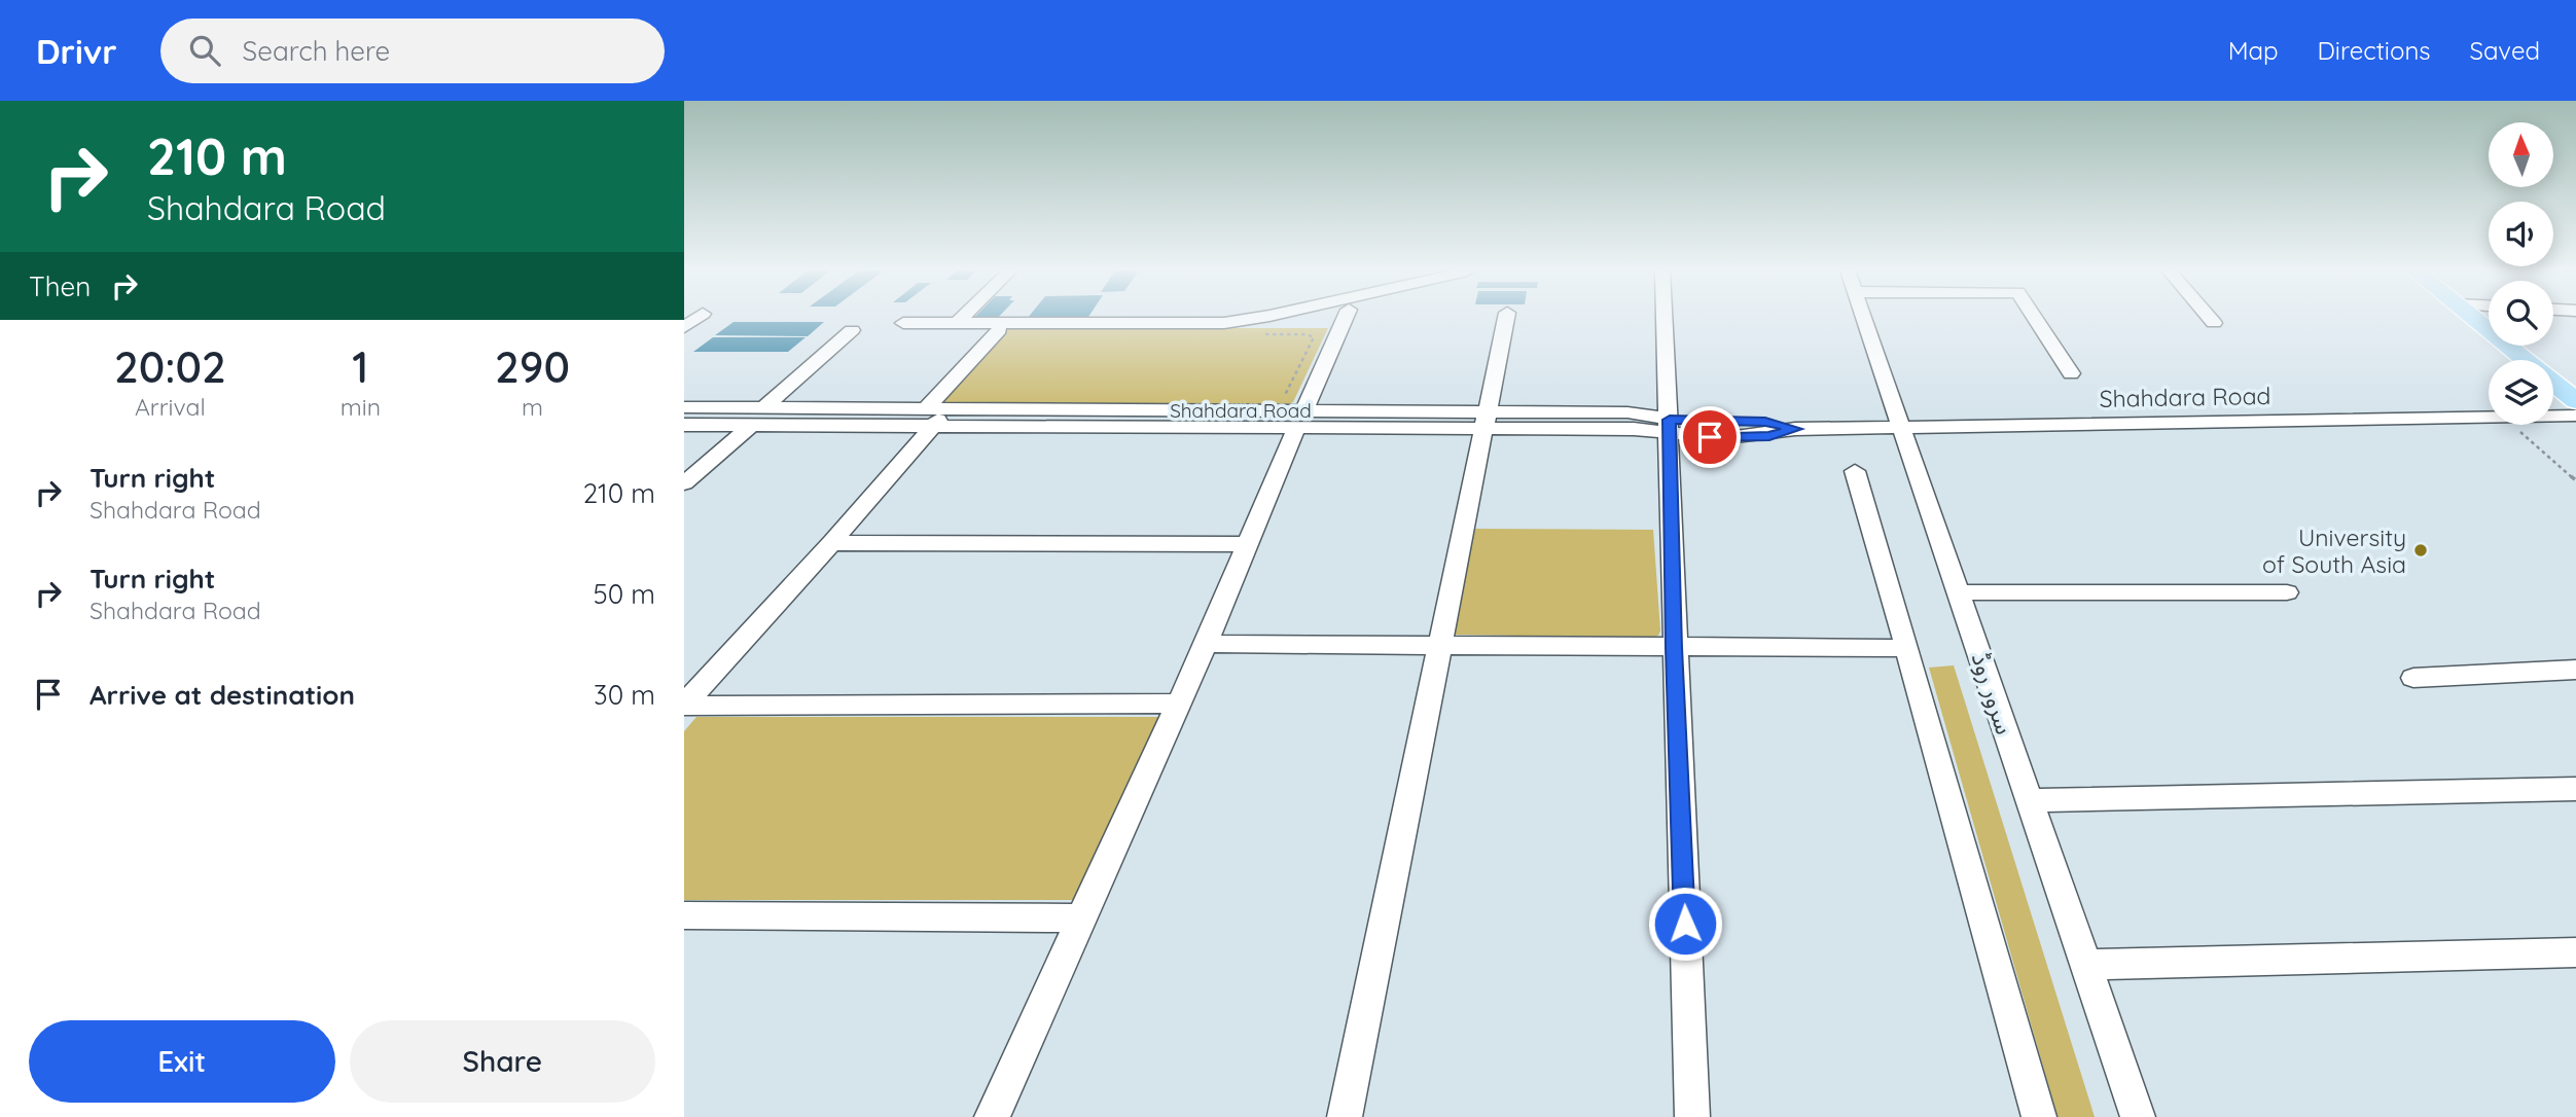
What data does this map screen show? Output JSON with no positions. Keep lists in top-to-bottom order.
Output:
{
  "streets": {
    "street": ["Shahdara Road", "سرور روڈ"]
  },
  "crossings": [
    ["Shahdara Road", "سرور روڈ"]
  ],
  "places": ["University of South Asia"],
  "north": "top",
  "page": {
    "header": "Drivr",
    "search": "Search here",
    "nav": ["Map", "Directions", "Saved"],
    "turn": ["210 m", "Shahdara Road"],
    "then": "Then",
    "eta": [
      "20:02",
      "Arrival",
      "1",
      "min",
      "290",
      "m"
    ],
    "list": [
      {
        "name": "Turn right",
        "note": "Shahdara Road",
        "value": "210 m"
      },
      {
        "name": "Turn right",
        "note": "Shahdara Road",
        "value": "50 m"
      },
      {
        "name": "Arrive at destination",
        "value": "30 m"
      }
    ],
    "buttons": ["Exit", "Share"]
  }
}
